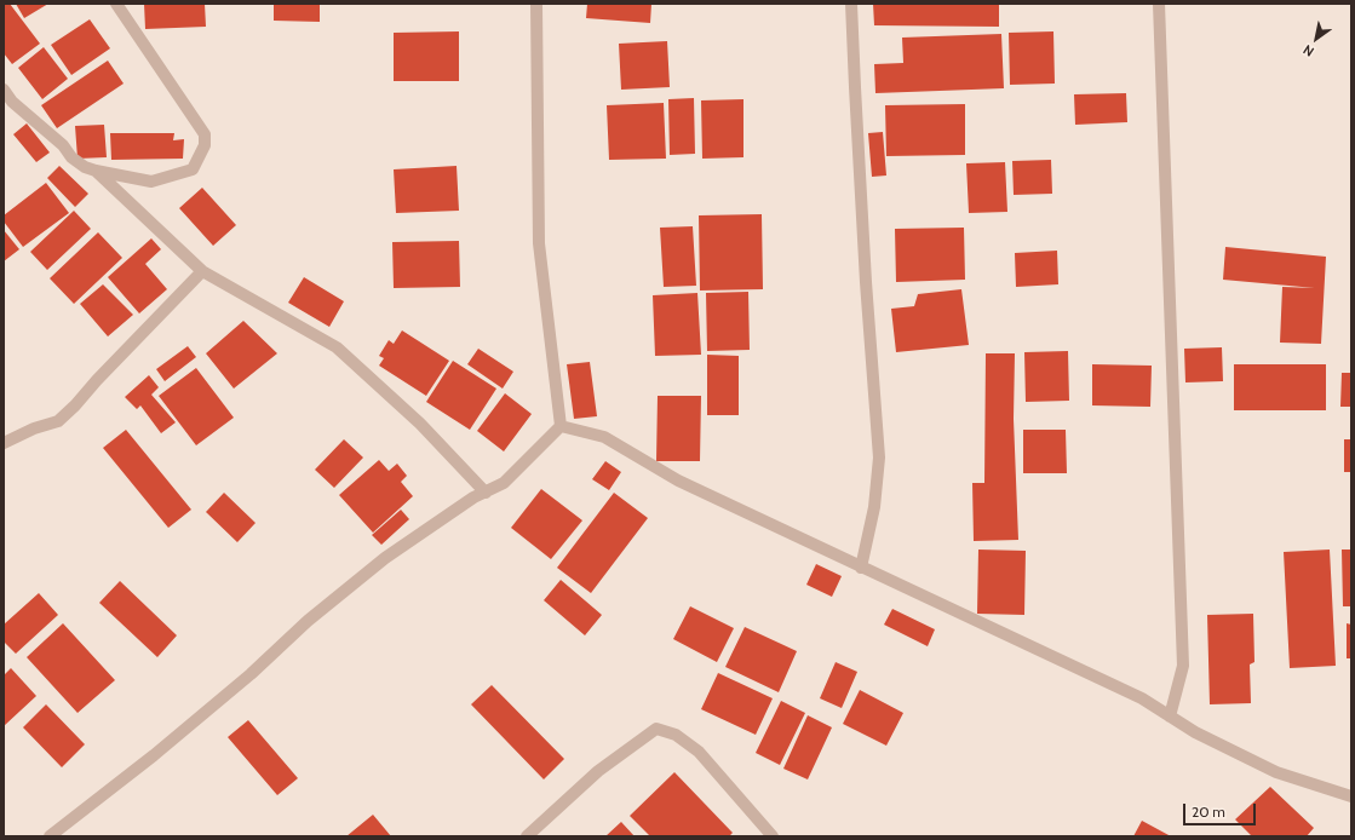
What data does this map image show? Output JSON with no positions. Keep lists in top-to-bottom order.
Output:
{
  "scale_bar": "20 m",
  "north": "bottom left"
}
